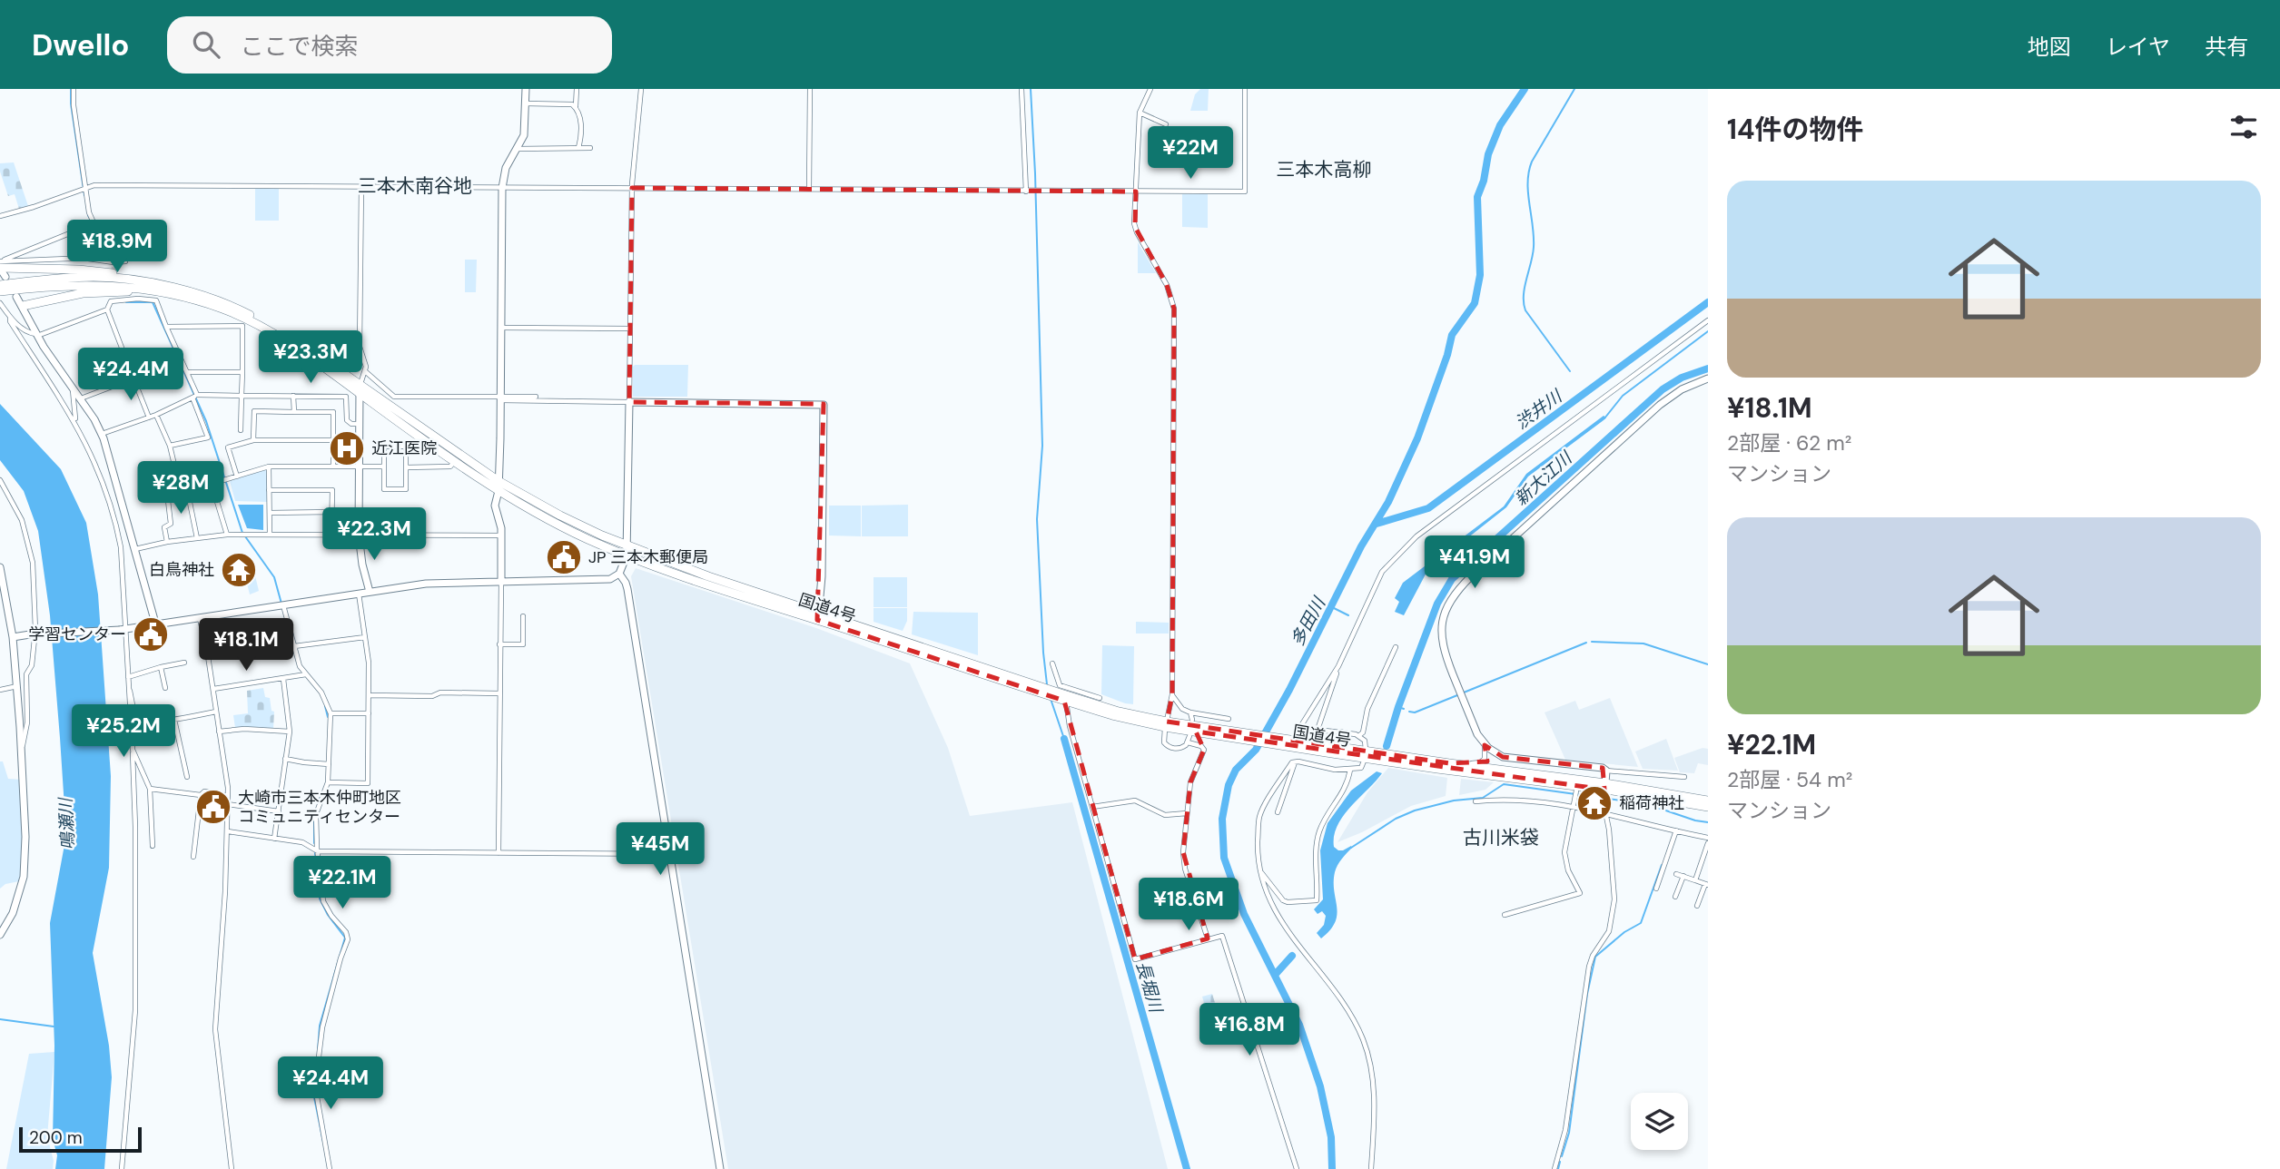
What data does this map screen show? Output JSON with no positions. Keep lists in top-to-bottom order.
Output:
{
  "streets": {
    "highway": ["国道4号"]
  },
  "districts": ["三本木高柳", "三本木南谷地", "古川米袋"],
  "water": [
    "渋井川",
    "新大江川",
    "多田川",
    "鳴瀬川",
    "長堀川"
  ],
  "places": {
    "hospital": ["近江医院"],
    "public building": ["JP 三本木郵便局", "学習センター", "大崎市三本木仲町地区 コミュニティセンター"],
    "temple": ["白鳥神社", "稲荷神社"]
  },
  "scale_bar": "200 m",
  "page": {
    "header": "Dwello",
    "search": "ここで検索",
    "nav": ["地図", "レイヤ", "共有"],
    "heading": "14件の物件",
    "price": [
      "¥22M",
      "¥18.9M",
      "¥23.3M",
      "¥24.4M",
      "¥28M",
      "¥22.3M",
      "¥41.9M",
      "¥18.1M",
      "¥25.2M",
      "¥45M",
      "¥22.1M",
      "¥18.6M",
      "¥16.8M",
      "¥24.4M"
    ],
    "list": [
      {
        "name": "¥18.1M",
        "note": "2部屋 · 62 m² · マンション"
      },
      {
        "name": "¥22.1M",
        "note": "2部屋 · 54 m² · マンション"
      }
    ],
    "scale": "200 m"
  }
}
